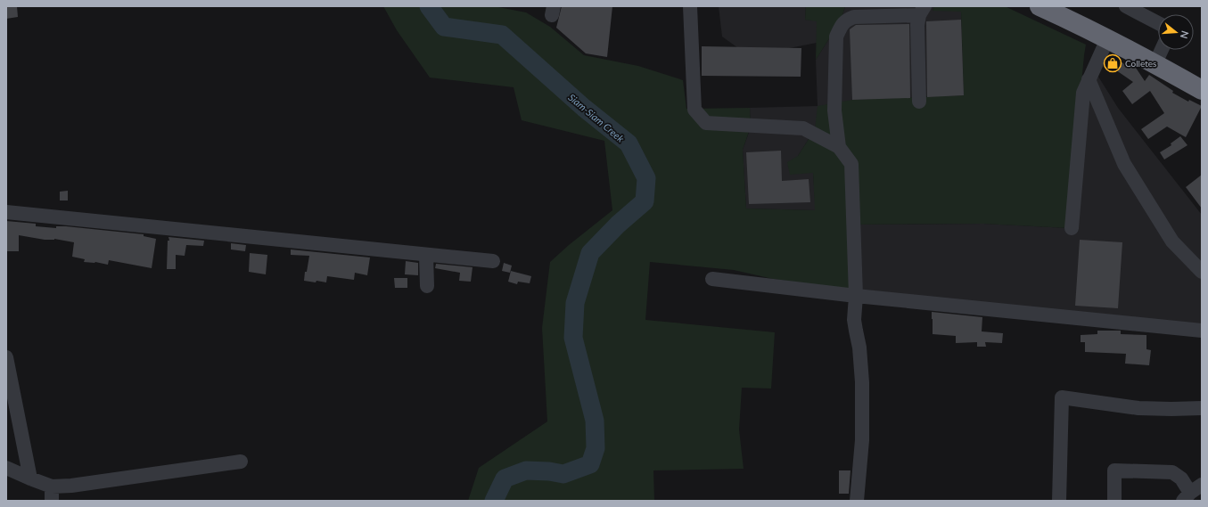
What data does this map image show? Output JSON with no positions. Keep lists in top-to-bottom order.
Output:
{
  "water": ["Siam-Siam Creek"],
  "places": {
    "shop": ["Colletes"]
  },
  "north": "right"
}
